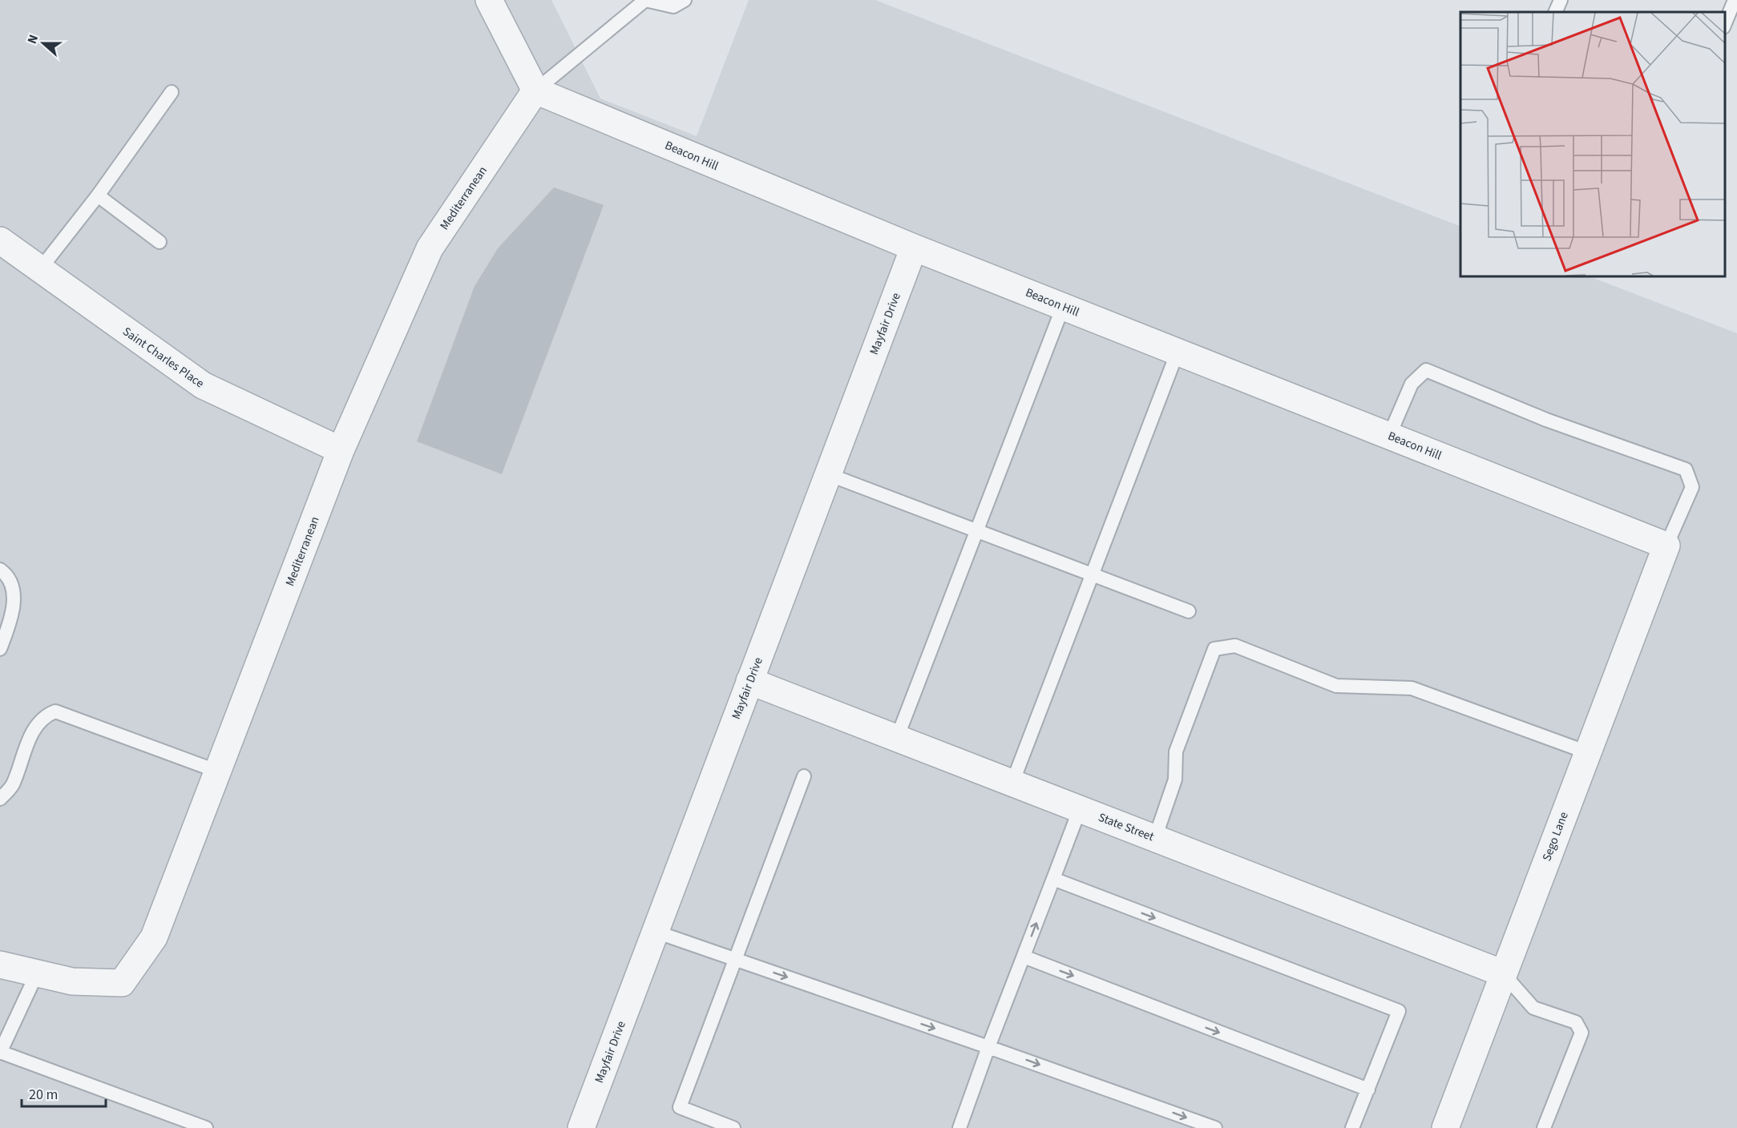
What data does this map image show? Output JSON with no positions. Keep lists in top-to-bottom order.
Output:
{
  "streets": {
    "street": [
      "Beacon Hill",
      "Mediterranean",
      "Mayfair Drive",
      "Saint Charles Place",
      "State Street",
      "Sego Lane"
    ]
  },
  "crossings": [
    ["Beacon Hill", "Mediterranean"],
    ["Beacon Hill", "Mayfair Drive"],
    ["Beacon Hill", "Sego Lane"],
    ["Mediterranean", "Saint Charles Place"],
    ["Mayfair Drive", "State Street"],
    ["State Street", "Sego Lane"]
  ],
  "scale_bar": "20 m",
  "north": "left"
}
